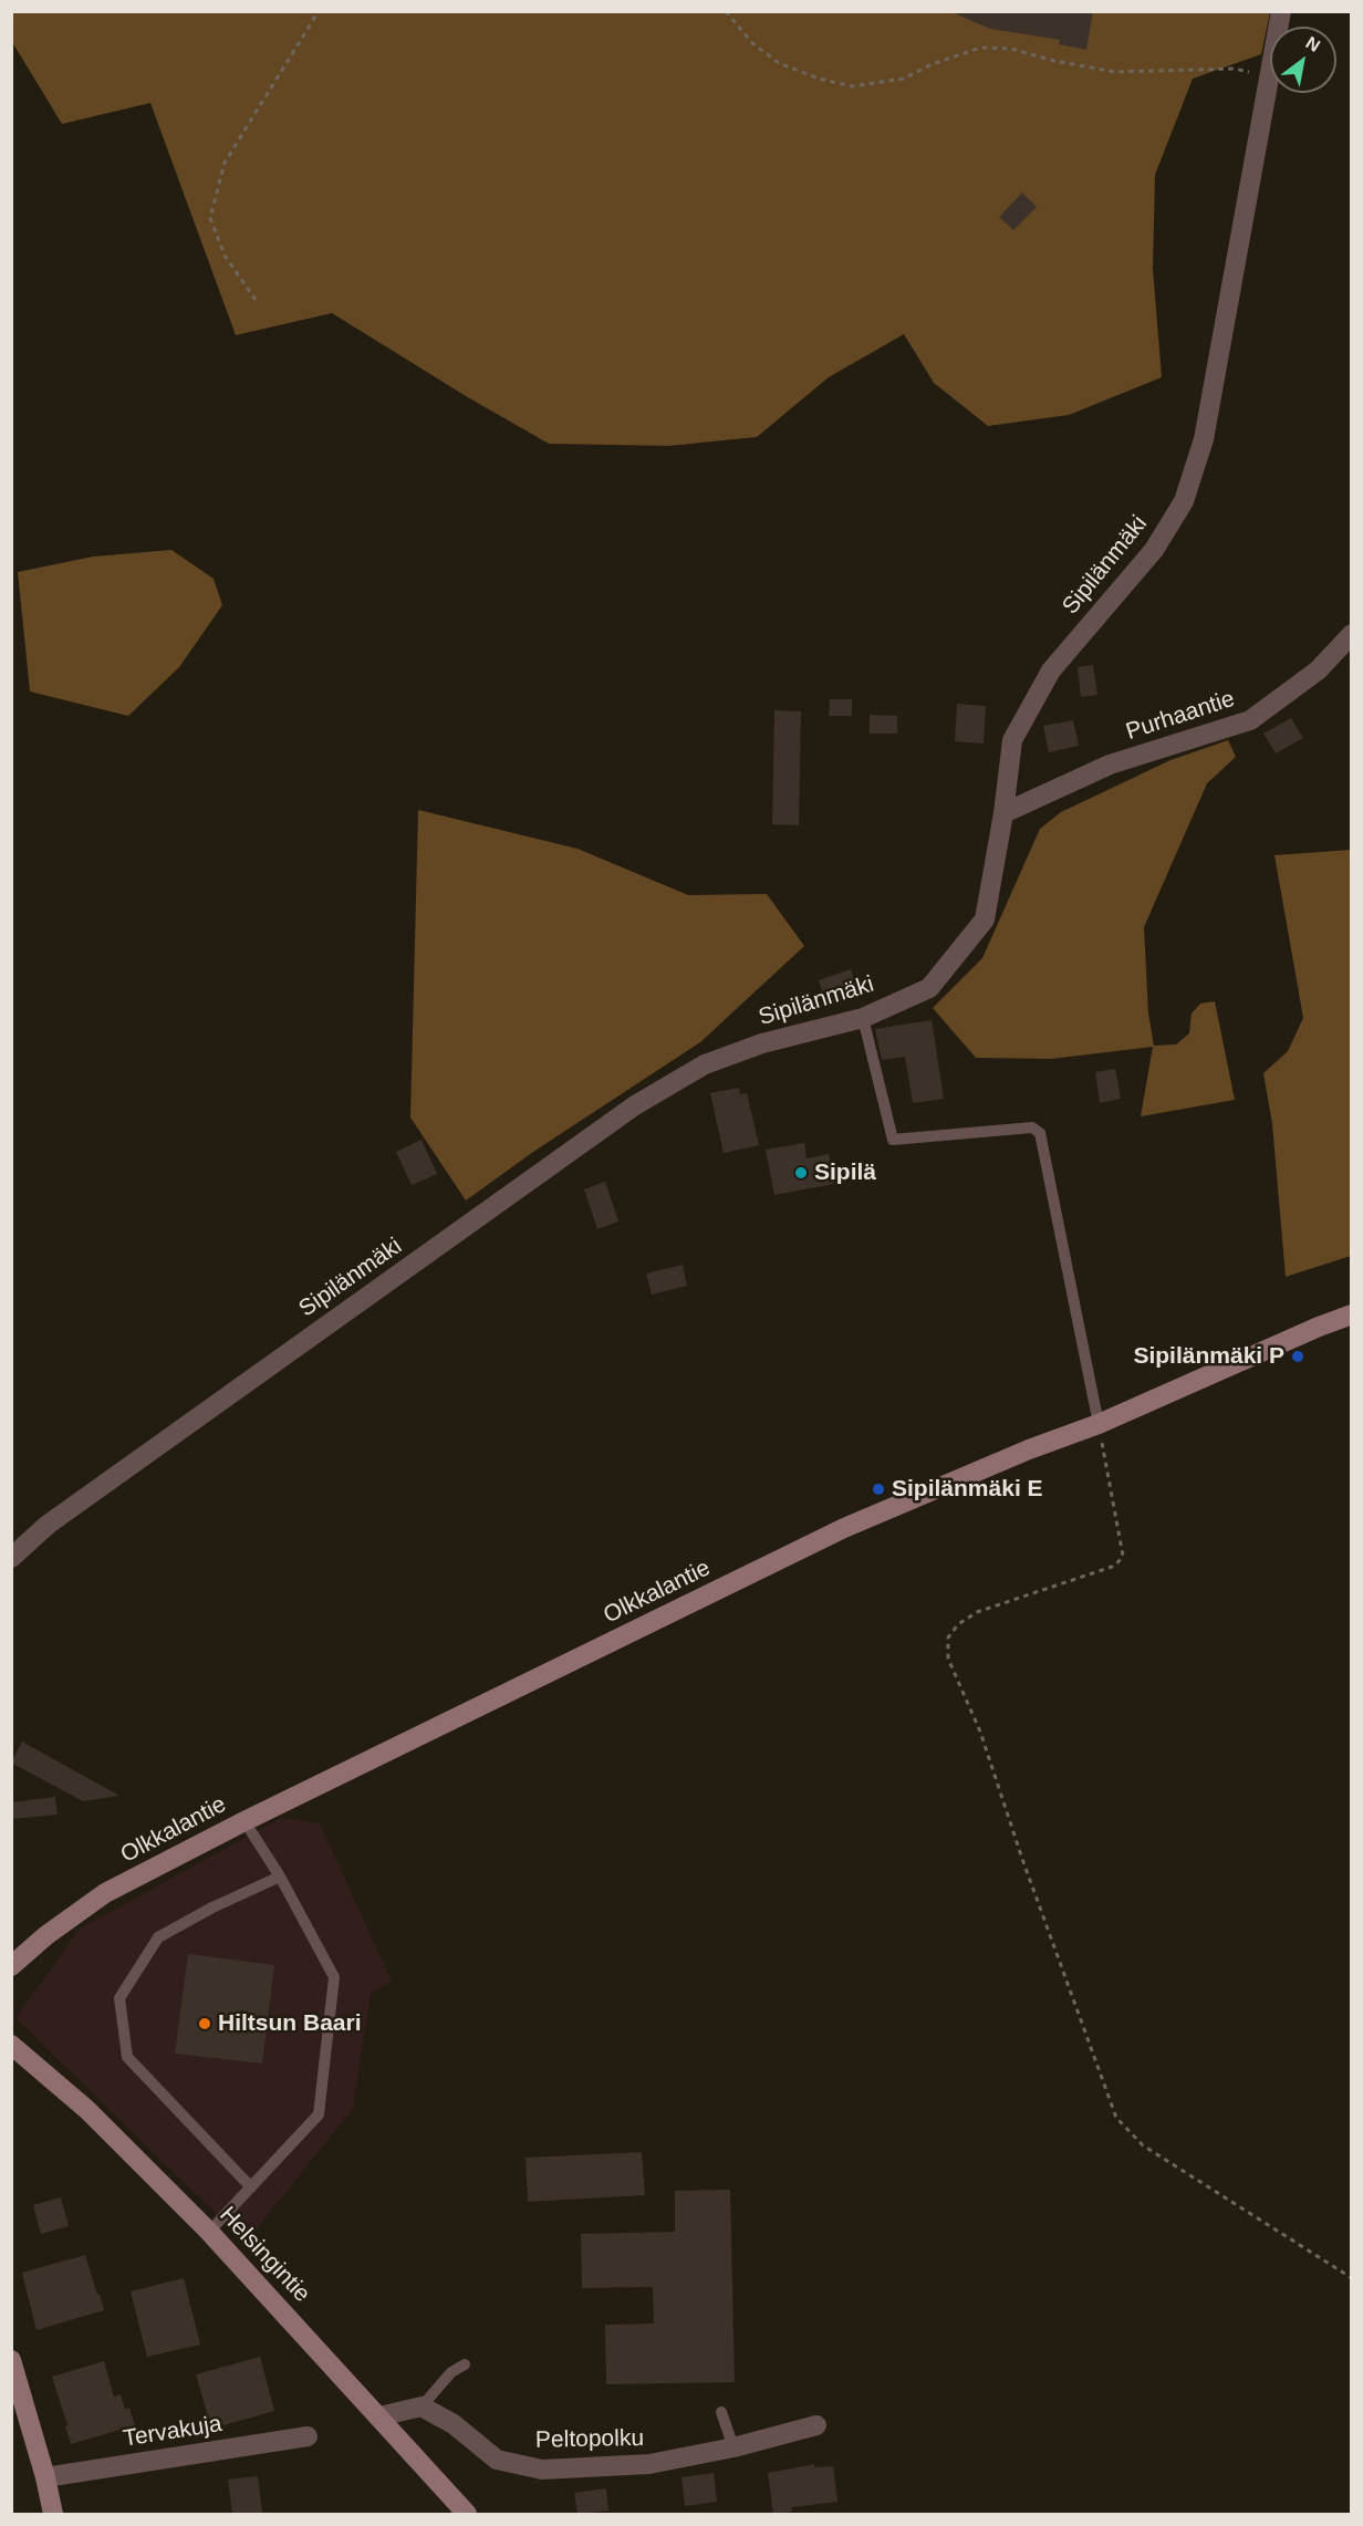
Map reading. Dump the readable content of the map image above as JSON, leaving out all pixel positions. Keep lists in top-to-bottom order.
{
  "streets": {
    "street": [
      "Sipilänmäki",
      "Purhaantie",
      "Olkkalantie",
      "Helsingintie",
      "Tervakuja",
      "Peltopolku"
    ]
  },
  "crossings": [
    ["Sipilänmäki", "Purhaantie"]
  ],
  "places": [
    "Sipilä",
    "Sipilänmäki P",
    "Sipilänmäki E",
    "Hiltsun Baari"
  ],
  "north": "top right"
}
